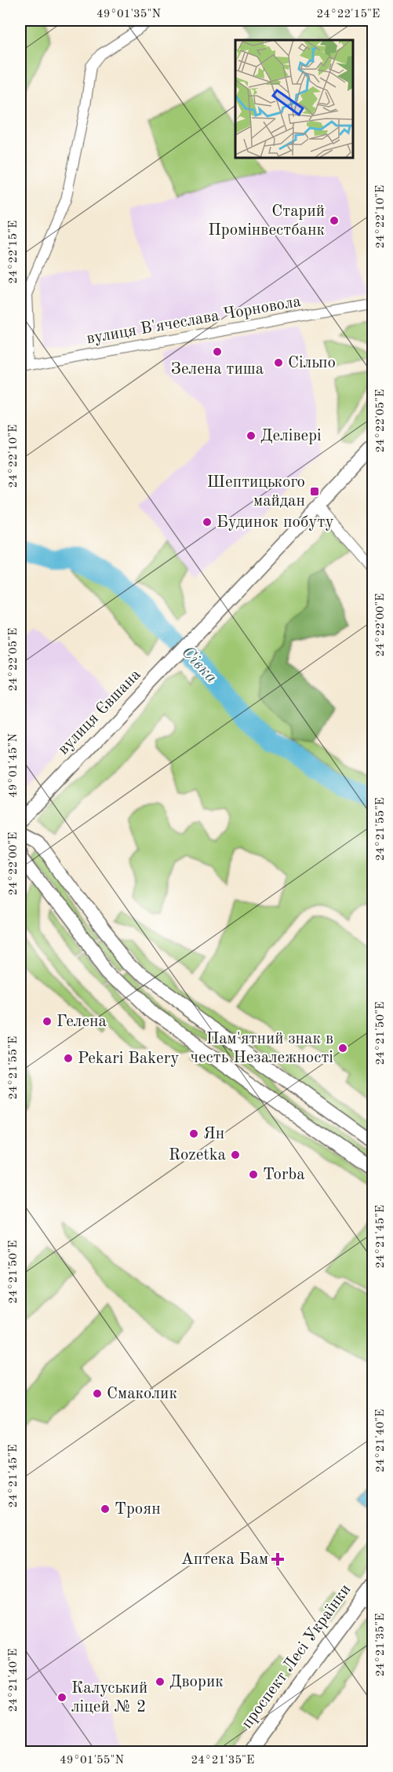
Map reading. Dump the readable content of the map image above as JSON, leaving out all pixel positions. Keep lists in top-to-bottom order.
{
  "streets": {
    "main road": ["вулиця Євшана", "проспект Лесі Українки"],
    "street": ["вулиця В'ячеслава Чорновола"]
  },
  "water": ["Сівка"],
  "places": {
    "other": [
      "Старий Промінвестбанк",
      "Зелена тиша",
      "Сільпо",
      "Делівері",
      "Будинок побуту",
      "Гелена",
      "Пам'ятний знак в честь Незалежності",
      "Pekari Bakery",
      "Ян",
      "Rozetka",
      "Torba",
      "Смаколик",
      "Троян",
      "Дворик",
      "Калуський ліцей № 2"
    ],
    "transit": ["Шептицького майдан"],
    "health": ["Аптека Бам"]
  },
  "coordinates": [
    "49°01'35\"N",
    "24°22'15\"E",
    "24°22'10\"E",
    "24°22'05\"E",
    "24°22'00\"E",
    "49°01'45\"N",
    "24°21'55\"E",
    "24°21'50\"E",
    "24°21'45\"E",
    "24°21'40\"E",
    "24°21'35\"E",
    "49°01'55\"N"
  ]
}
